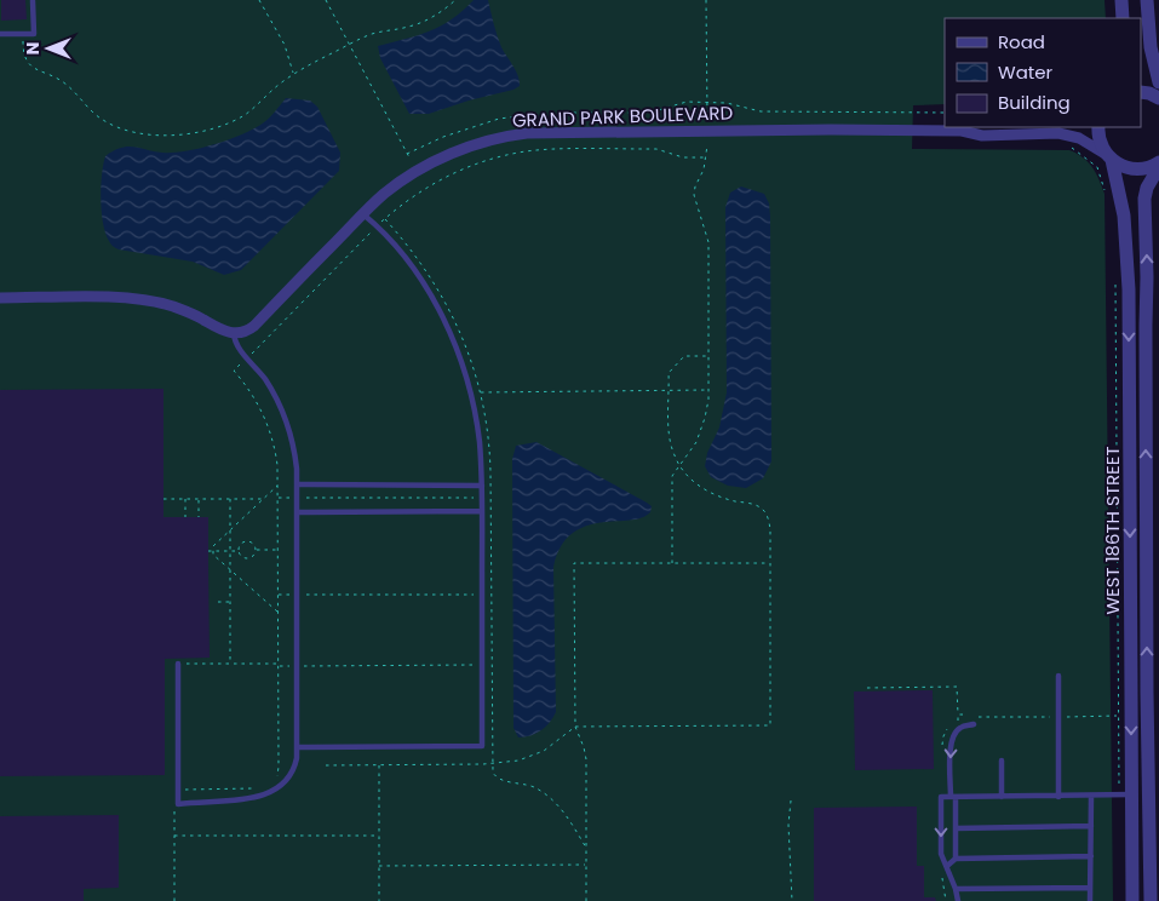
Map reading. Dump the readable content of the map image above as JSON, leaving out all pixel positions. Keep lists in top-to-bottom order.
{
  "streets": {
    "street": ["GRAND PARK BOULEVARD", "WEST 186TH STREET"]
  },
  "crossings": [
    ["GRAND PARK BOULEVARD", "WEST 186TH STREET"]
  ],
  "legend": ["Road", "Water", "Building"],
  "north": "left"
}
